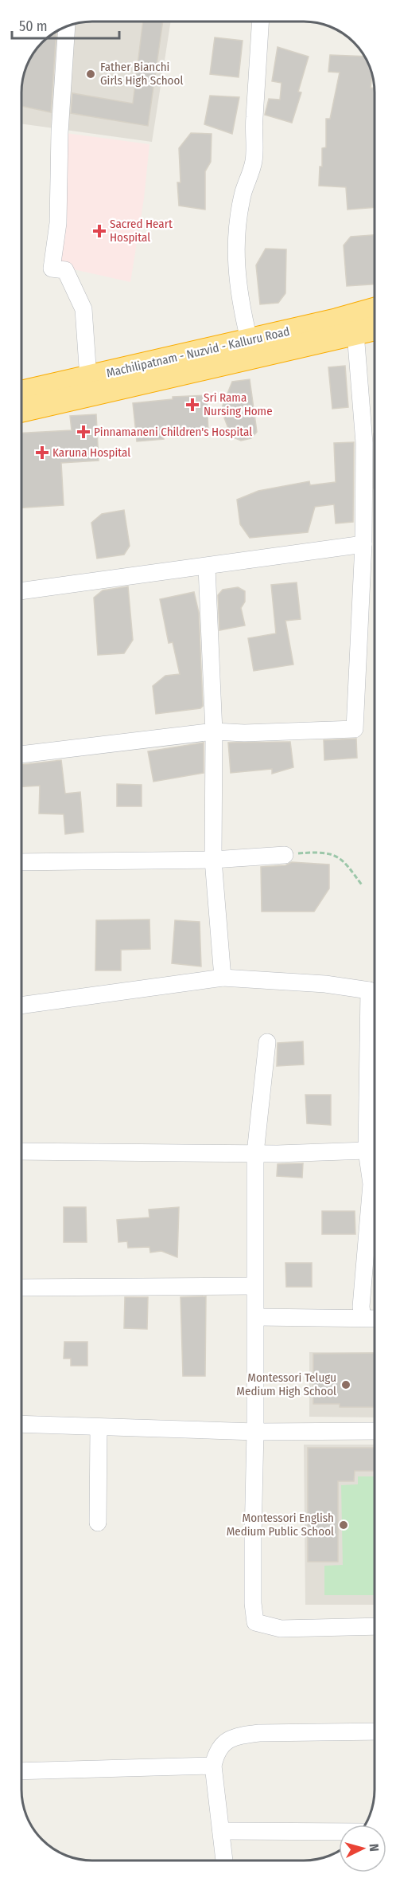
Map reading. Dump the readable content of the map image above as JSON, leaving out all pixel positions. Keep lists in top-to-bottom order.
{
  "streets": {
    "highway": ["Machilipatnam - Nuzvid - Kalluru Road"]
  },
  "places": {
    "other": ["Father Bianchi Girls High School", "Montessori Telugu Medium High School", "Montessori English Medium Public School"],
    "health": [
      "Sacred Heart Hospital",
      "Sri Rama Nursing Home",
      "Pinnamaneni Children's Hospital",
      "Karuna Hospital"
    ]
  },
  "scale_bar": "50 m",
  "north": "right"
}
